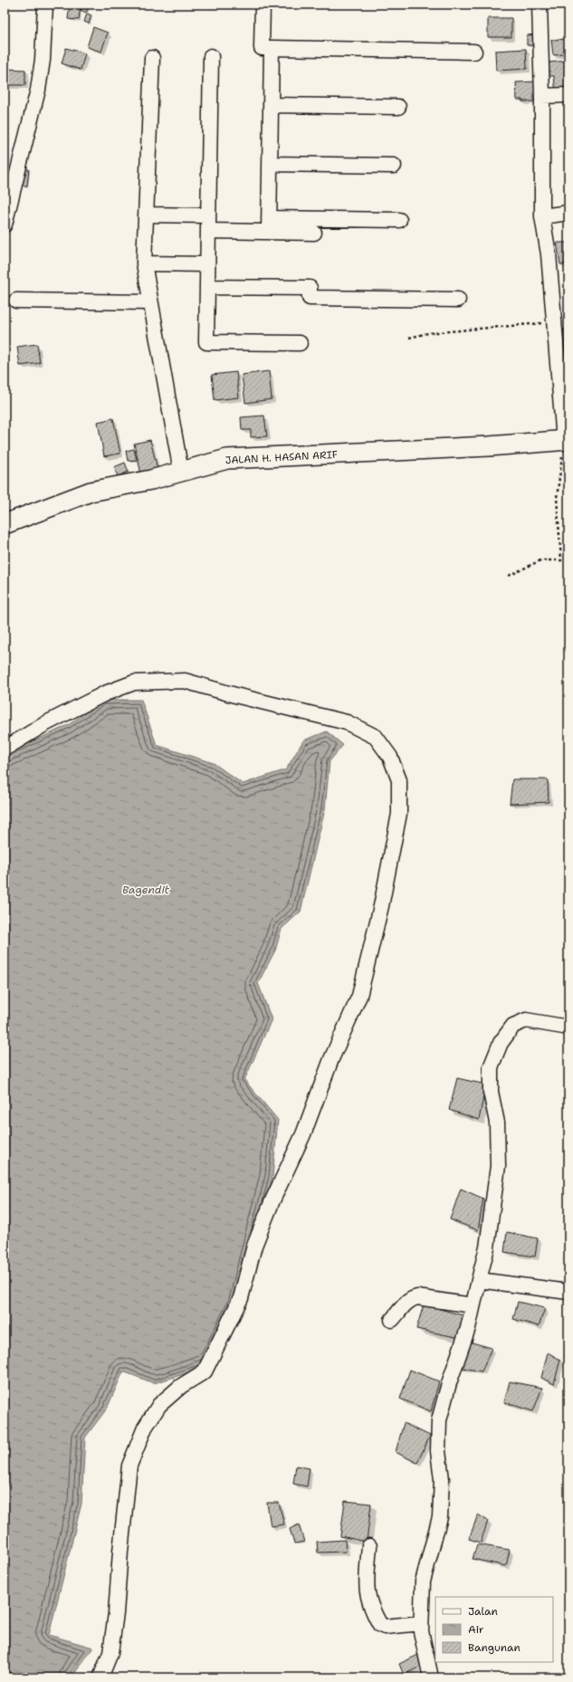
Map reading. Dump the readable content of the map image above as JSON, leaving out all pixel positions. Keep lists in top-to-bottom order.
{
  "streets": {
    "main road": ["JALAN H. HASAN ARIF"]
  },
  "water": ["Bagendit"],
  "legend": ["Jalan", "Air", "Bangunan"]
}
